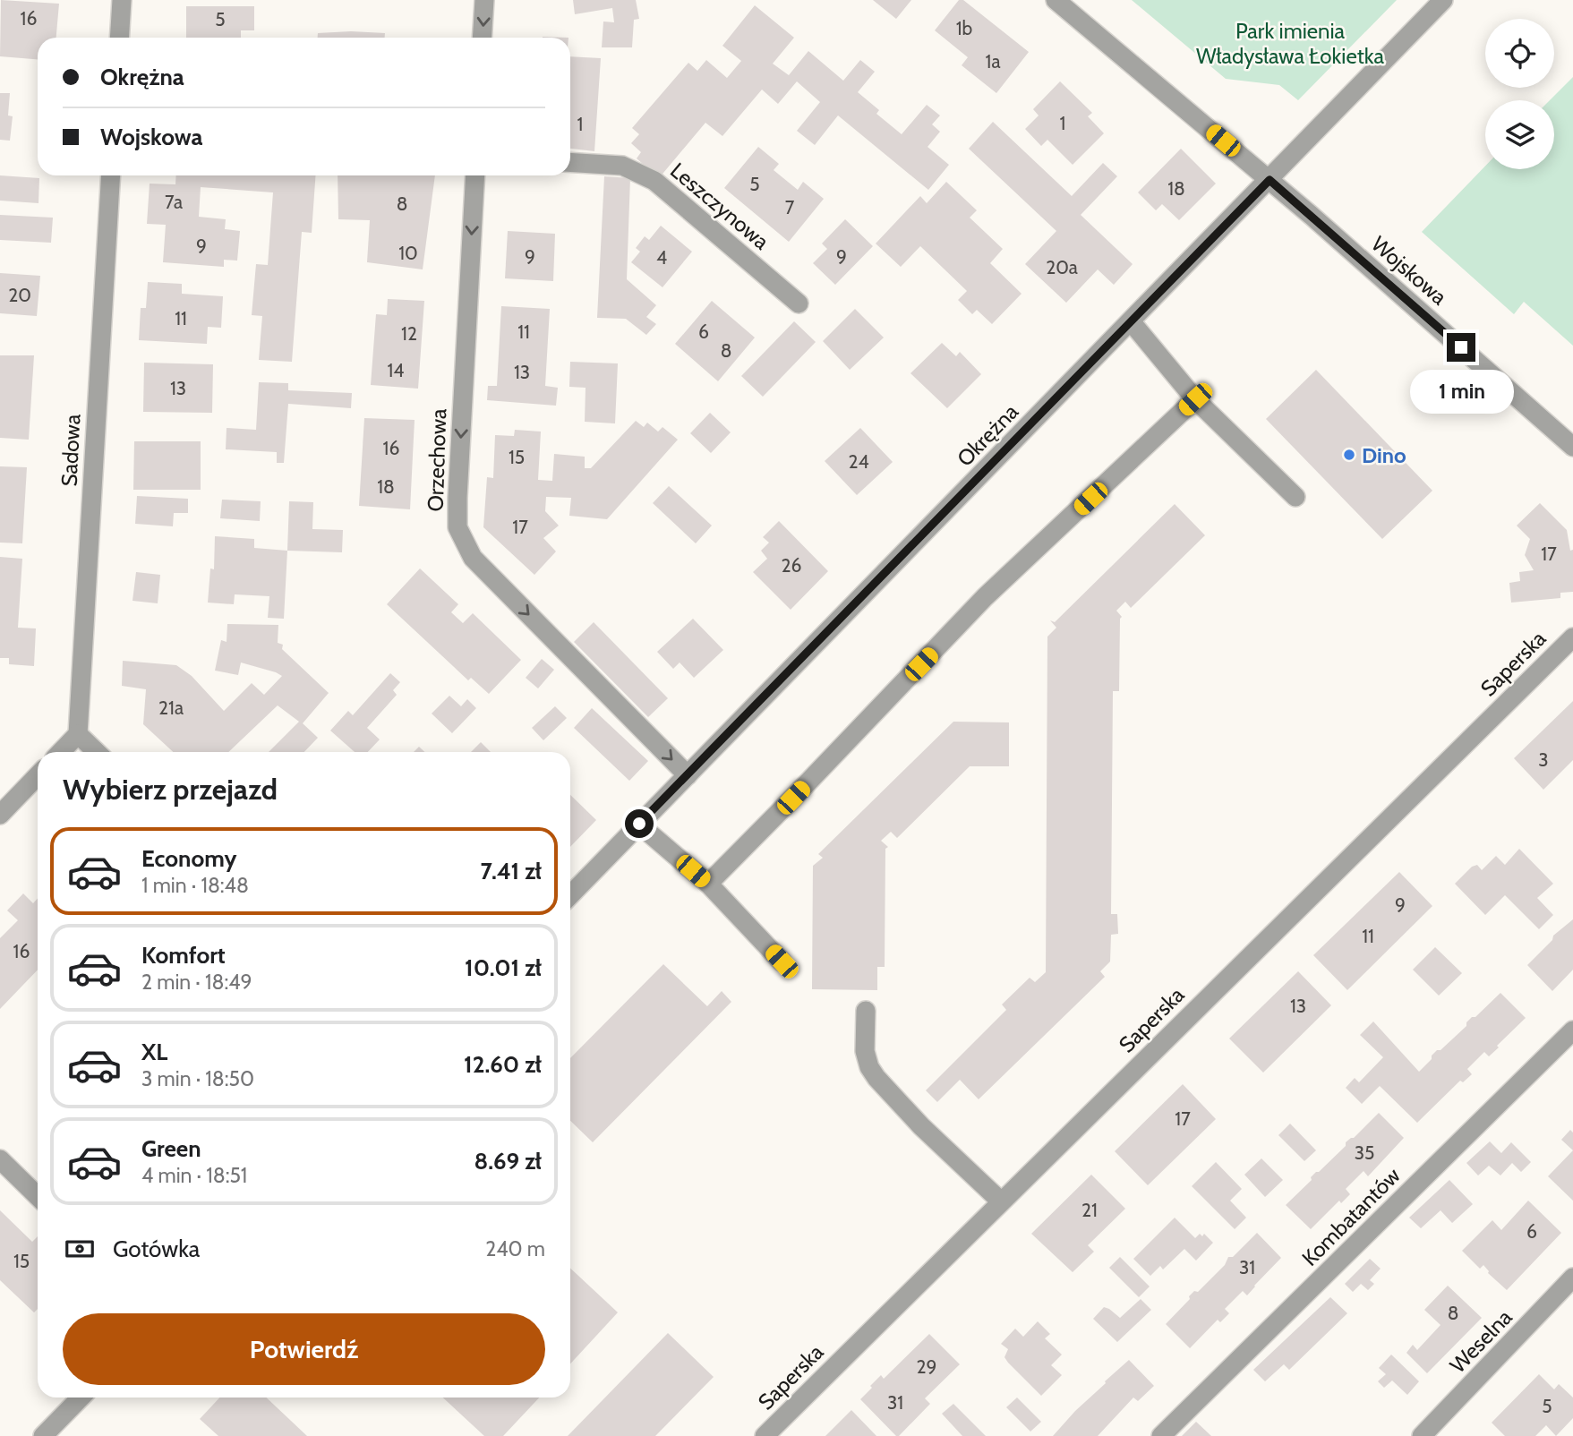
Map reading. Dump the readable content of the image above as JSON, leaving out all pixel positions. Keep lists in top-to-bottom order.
{
  "streets": {
    "street": [
      "Leszczynowa",
      "Wojskowa",
      "Okrężna",
      "Sadowa",
      "Orzechowa",
      "Saperska",
      "Kombatantów",
      "Weselna"
    ]
  },
  "crossings": [
    ["Wojskowa", "Okrężna"],
    ["Okrężna", "Orzechowa"]
  ],
  "one_way": ["Orzechowa"],
  "parks": ["Park imienia Władysława Łokietka"],
  "places": ["Dino"],
  "house_numbers": [
    "16",
    "5",
    "1b",
    "1a",
    "1",
    "1",
    "5",
    "18",
    "7a",
    "8",
    "7",
    "9",
    "10",
    "9",
    "9",
    "4",
    "20a",
    "20",
    "11",
    "11",
    "6",
    "12",
    "8",
    "14",
    "13",
    "13",
    "16",
    "15",
    "24",
    "18",
    "17",
    "17",
    "26",
    "21a",
    "3",
    "9",
    "11",
    "16",
    "13",
    "17",
    "35",
    "21",
    "6",
    "15",
    "31",
    "8",
    "29",
    "31",
    "5"
  ],
  "page": {
    "banner": ["Okrężna", "Wojskowa"],
    "bubble": "1 min",
    "heading": "Wybierz przejazd",
    "list": [
      {
        "name": "Economy",
        "note": "1 min · 18:48",
        "value": "7.41 zł"
      },
      {
        "name": "Komfort",
        "note": "2 min · 18:49",
        "value": "10.01 zł"
      },
      {
        "name": "XL",
        "note": "3 min · 18:50",
        "value": "12.60 zł"
      },
      {
        "name": "Green",
        "note": "4 min · 18:51",
        "value": "8.69 zł"
      }
    ],
    "pay": ["Gotówka", "240 m"],
    "buttons": "Potwierdź"
  }
}
